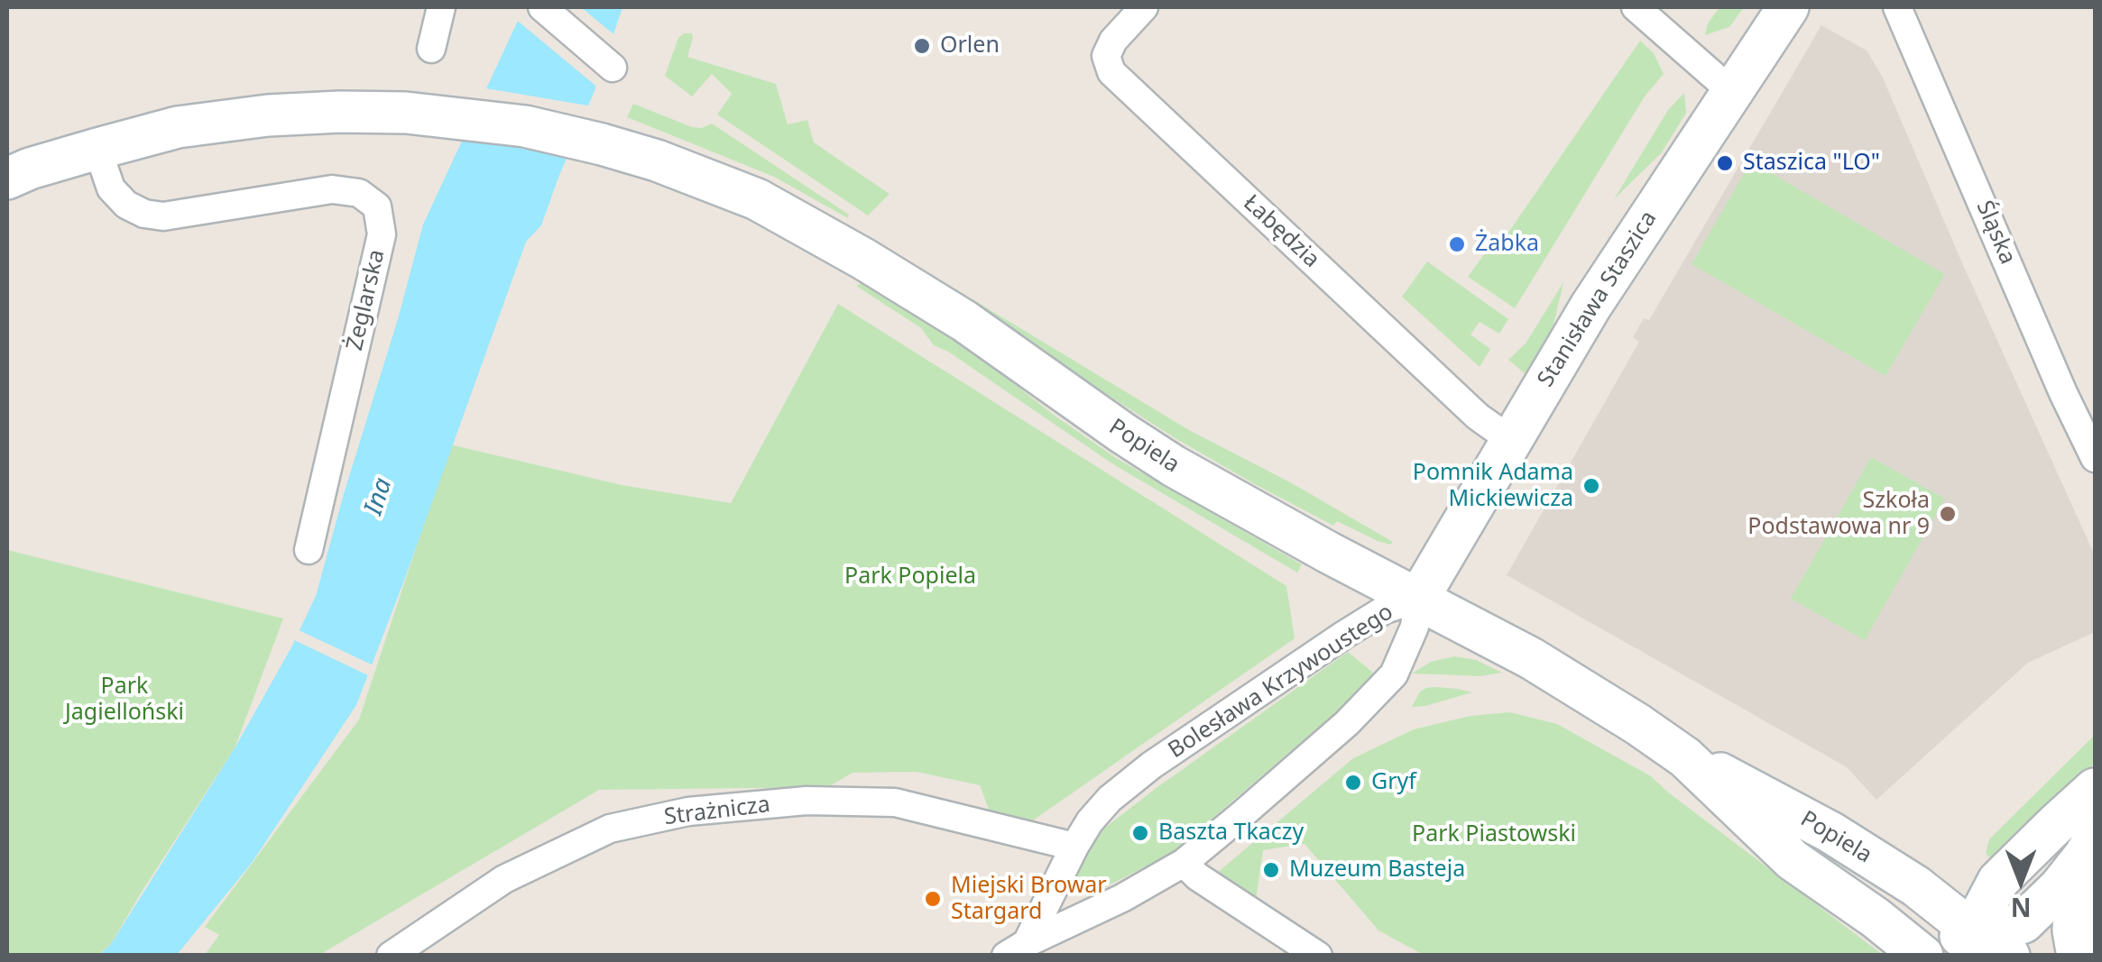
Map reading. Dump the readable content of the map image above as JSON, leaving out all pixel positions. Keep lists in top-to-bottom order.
{
  "streets": {
    "main road": ["Stanisława Staszica", "Popiela"],
    "street": [
      "Łabędzia",
      "Śląska",
      "Żeglarska",
      "Bolesława Krzywoustego",
      "Strażnicza"
    ]
  },
  "crossings": [
    ["Łabędzia", "Stanisława Staszica"],
    ["Stanisława Staszica", "Popiela"],
    ["Stanisława Staszica", "Bolesława Krzywoustego"],
    ["Żeglarska", "Popiela"],
    ["Popiela", "Bolesława Krzywoustego"],
    ["Bolesława Krzywoustego", "Strażnicza"]
  ],
  "water": ["Ina"],
  "parks": ["Park Popiela", "Park Jagielloński", "Park Piastowski"],
  "places": [
    "Orlen",
    "Staszica \"LO\"",
    "Żabka",
    "Pomnik Adama Mickiewicza",
    "Szkoła Podstawowa nr 9",
    "Gryf",
    "Baszta Tkaczy",
    "Muzeum Basteja",
    "Miejski Browar Stargard"
  ],
  "north": "bottom"
}
